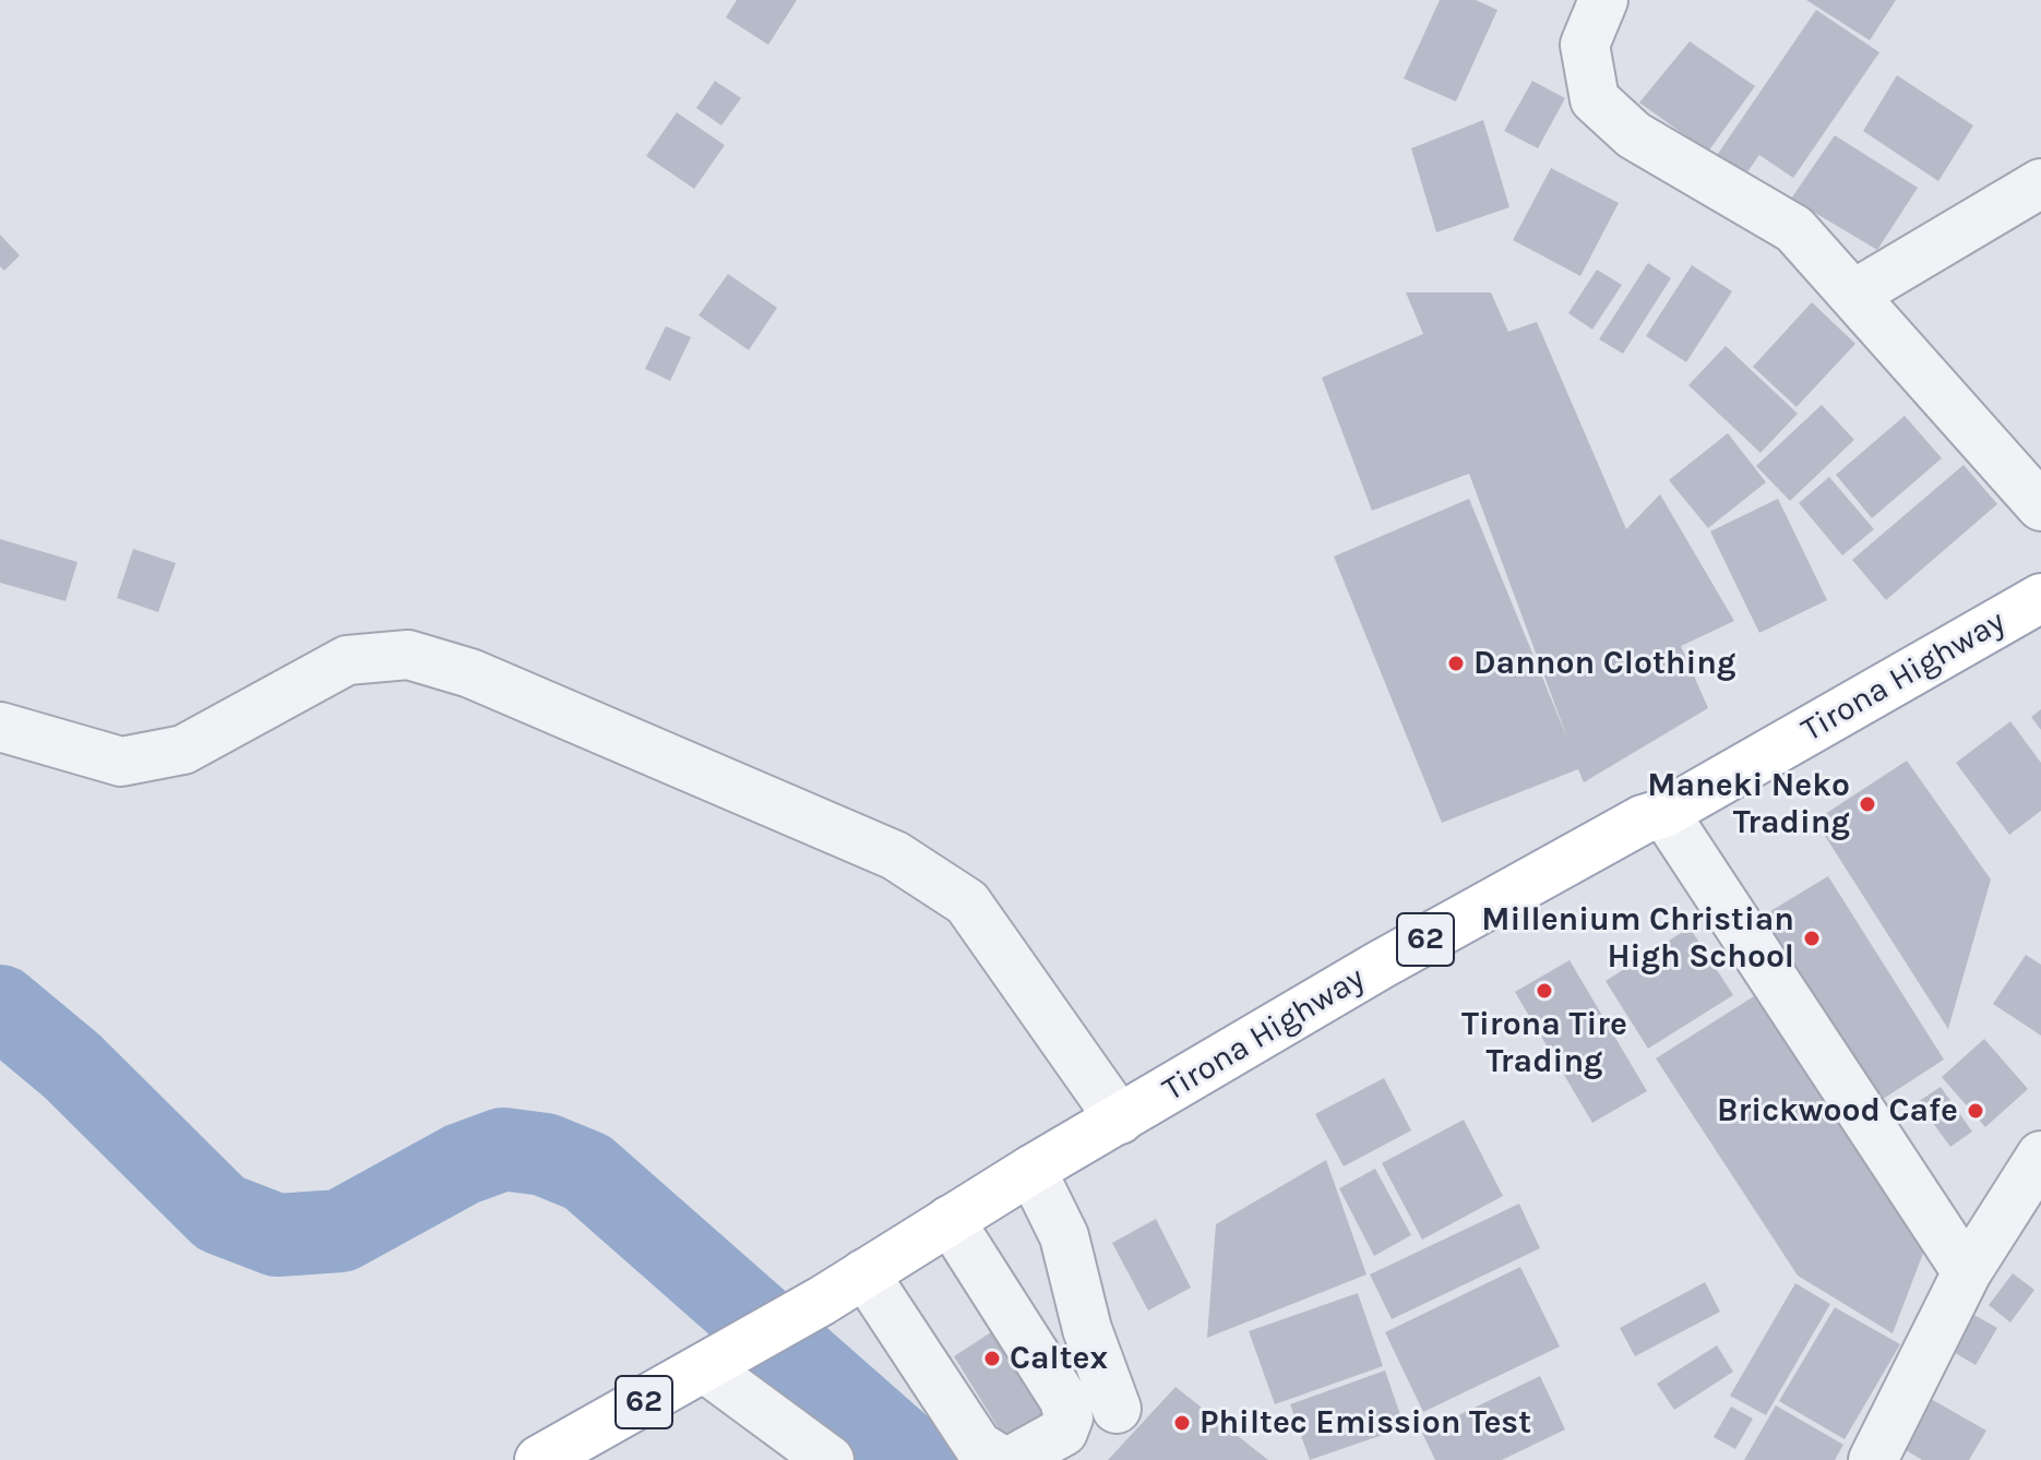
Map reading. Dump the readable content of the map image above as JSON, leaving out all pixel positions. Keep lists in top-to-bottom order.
{
  "streets": {
    "main road": ["Tirona Highway", "62"]
  },
  "places": [
    "Dannon Clothing",
    "Maneki Neko Trading",
    "Millenium Christian High School",
    "Tirona Tire Trading",
    "Brickwood Cafe",
    "Caltex",
    "Philtec Emission Test"
  ]
}
